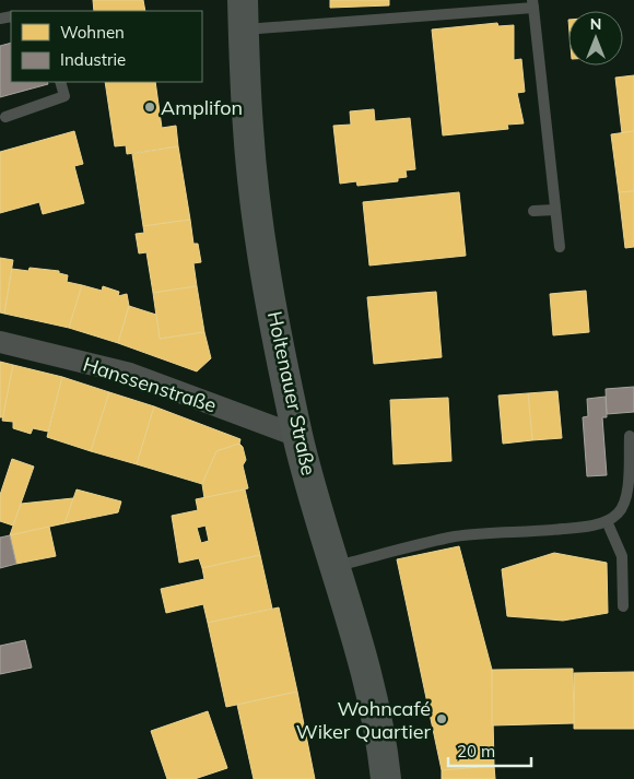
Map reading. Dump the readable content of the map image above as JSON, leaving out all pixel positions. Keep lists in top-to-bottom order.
{
  "streets": {
    "street": ["Hanssenstraße", "Holtenauer Straße"]
  },
  "crossings": [
    ["Hanssenstraße", "Holtenauer Straße"]
  ],
  "places": ["Amplifon", "Wohncafé Wiker Quartier"],
  "legend": ["Wohnen", "Industrie"],
  "scale_bar": "20 m",
  "north": "top"
}
